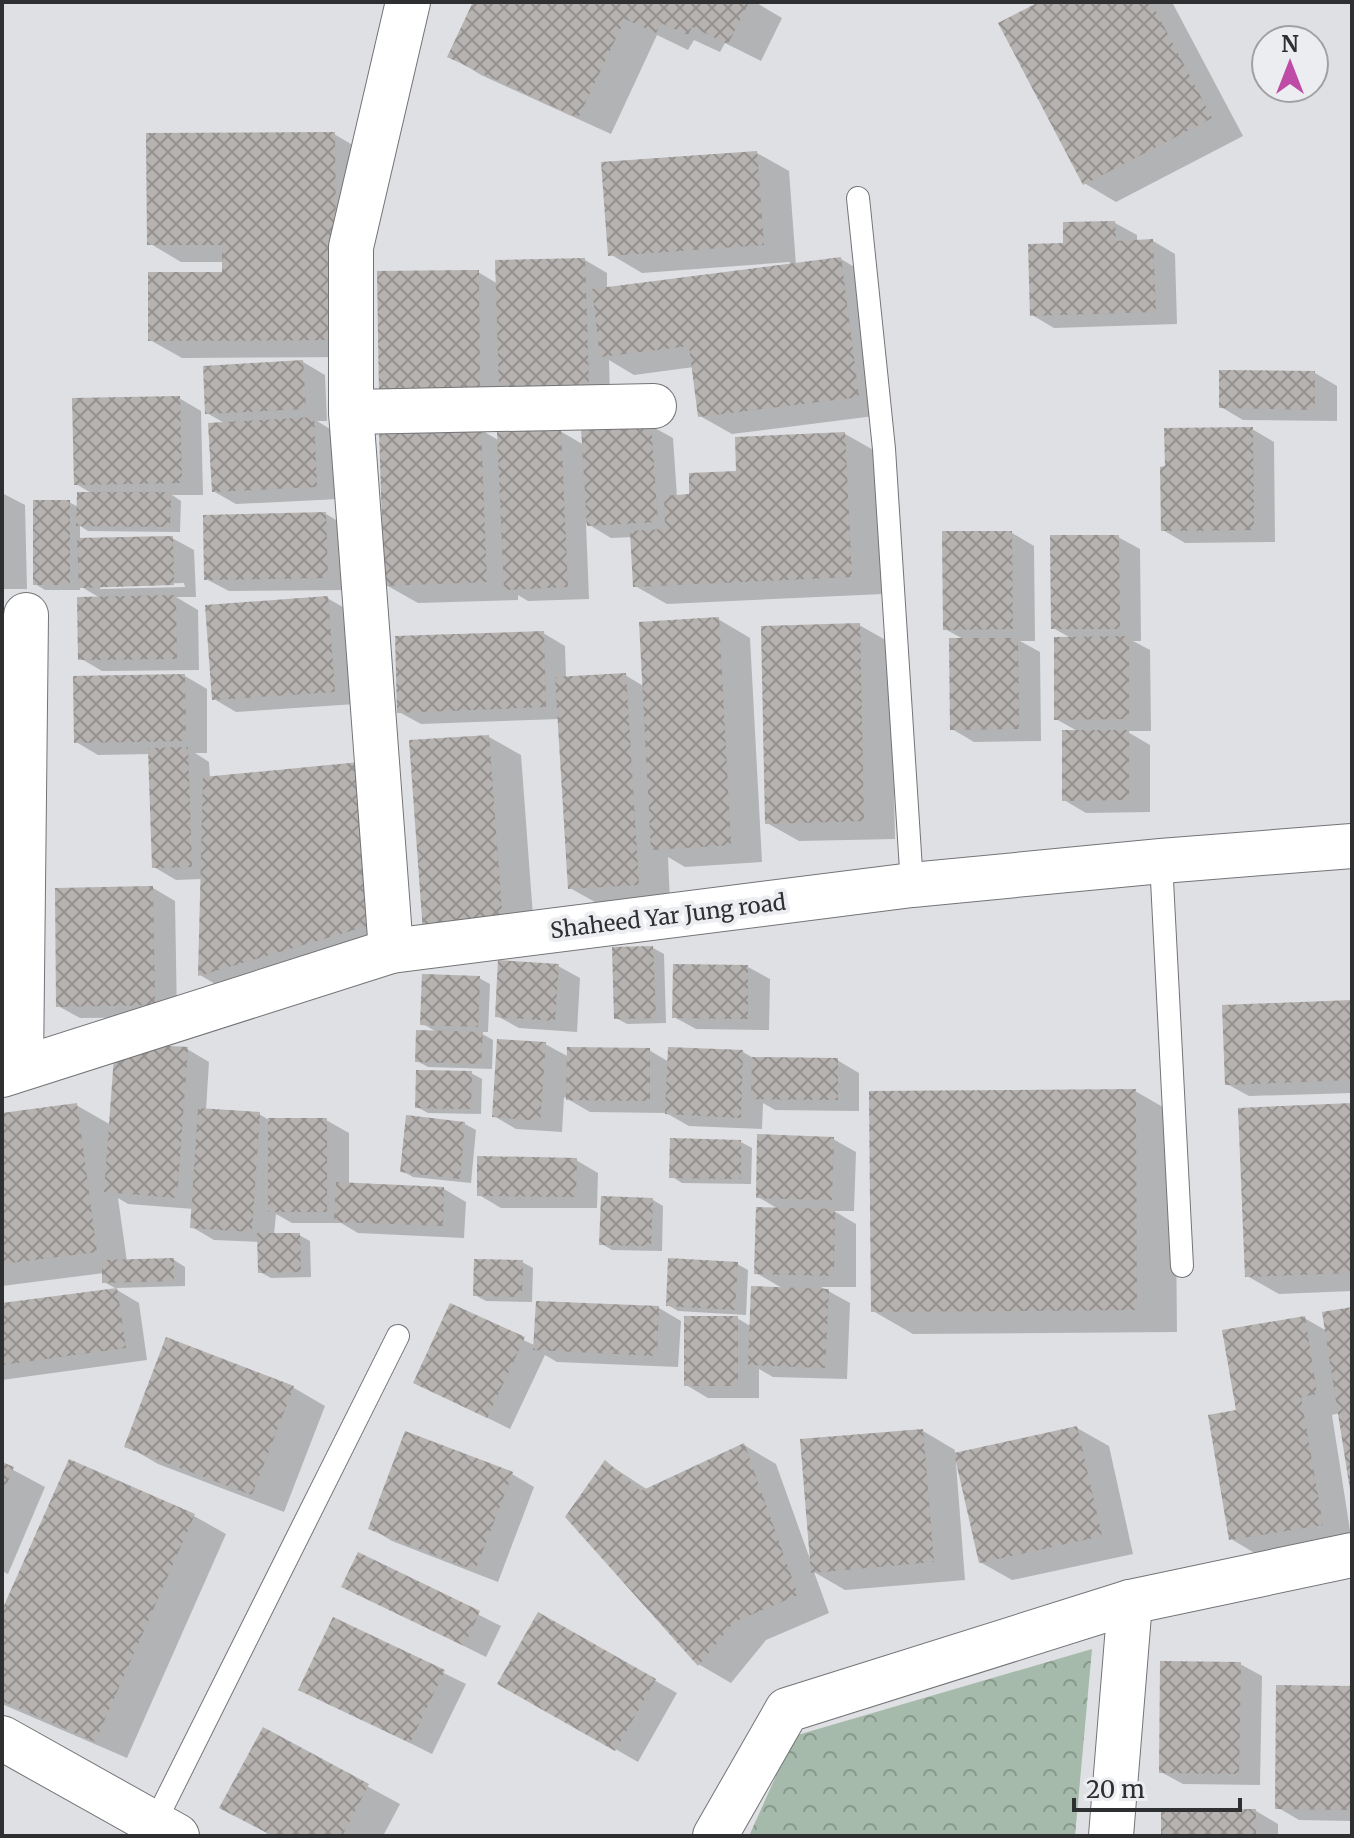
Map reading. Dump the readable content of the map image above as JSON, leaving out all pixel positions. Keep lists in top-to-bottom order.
{
  "streets": {
    "street": ["Shaheed Yar Jung road"]
  },
  "scale_bar": "20 m",
  "north": "top"
}
